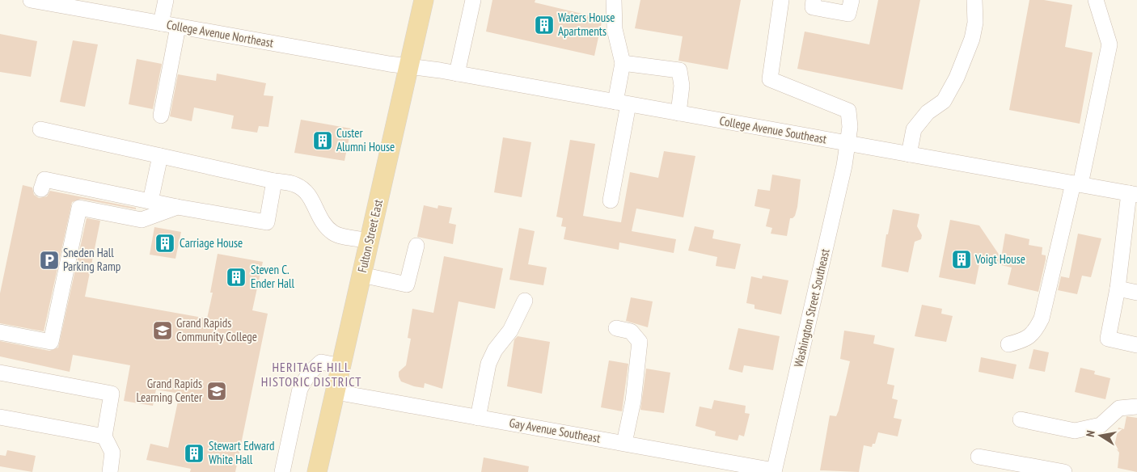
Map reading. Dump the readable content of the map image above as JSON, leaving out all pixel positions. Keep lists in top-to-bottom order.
{
  "streets": {
    "main road": ["Fulton Street East"],
    "street": [
      "College Avenue Northeast",
      "College Avenue Southeast",
      "Washington Street Southeast",
      "Gay Avenue Southeast"
    ]
  },
  "crossings": [
    ["College Avenue Northeast", "College Avenue Southeast"],
    ["College Avenue Northeast", "Fulton Street East"],
    ["College Avenue Southeast", "Fulton Street East"],
    ["College Avenue Southeast", "Washington Street Southeast"],
    ["Fulton Street East", "Gay Avenue Southeast"],
    ["Washington Street Southeast", "Gay Avenue Southeast"]
  ],
  "districts": ["HERITAGE HILL HISTORIC DISTRICT"],
  "places": {
    "building": [
      "Waters House Apartments",
      "Custer Alumni House",
      "Carriage House",
      "Voigt House",
      "Steven C. Ender Hall",
      "Stewart Edward White Hall"
    ],
    "parking": ["Sneden Hall Parking Ramp"],
    "school or university": ["Grand Rapids Community College", "Grand Rapids Learning Center"]
  },
  "north": "left"
}
